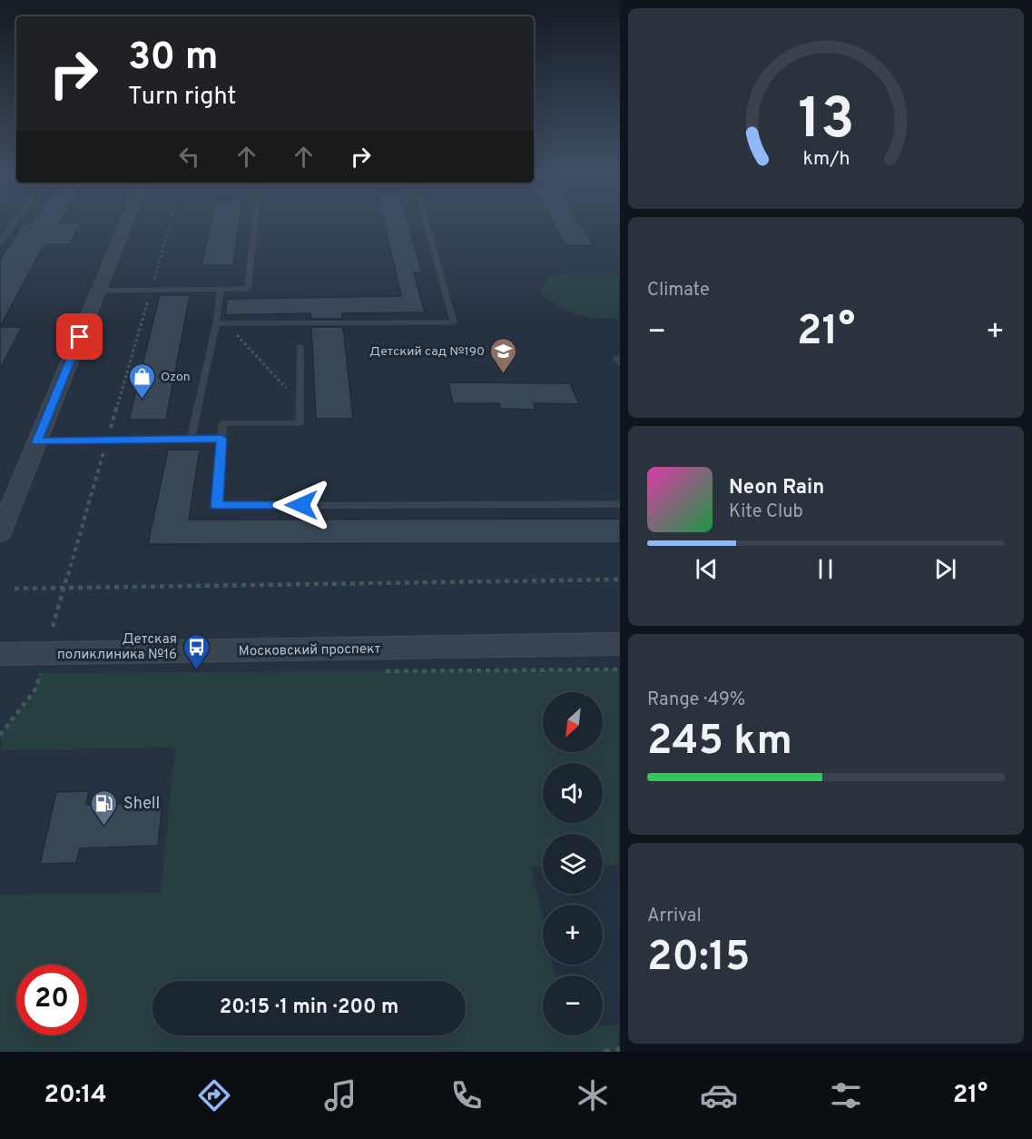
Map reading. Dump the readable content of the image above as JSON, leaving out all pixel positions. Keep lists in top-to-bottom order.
{
  "streets": {
    "street": ["Московский проспект"]
  },
  "places": {
    "school or university": ["Детский сад №190"],
    "shop": ["Ozon"],
    "bus stop": ["Детская поликлиника №16"],
    "fuel station": ["Shell"]
  },
  "north": "bottom left",
  "page": {
    "turn": ["30 m", "Turn right"],
    "tile": [
      "Climate",
      ["Range · 49%", "245 km"],
      ["Arrival", "20:15"]
    ],
    "heat": ["−", "21°", "+"],
    "song": ["Neon Rain", "Kite Club"],
    "map_buttons": ["+", "−"],
    "limit": "20",
    "trip": "20:15 · 1 min · 200 m",
    "tabs": ["20:14", "21°"],
    "gauge": ["13", "km/h"]
  }
}
